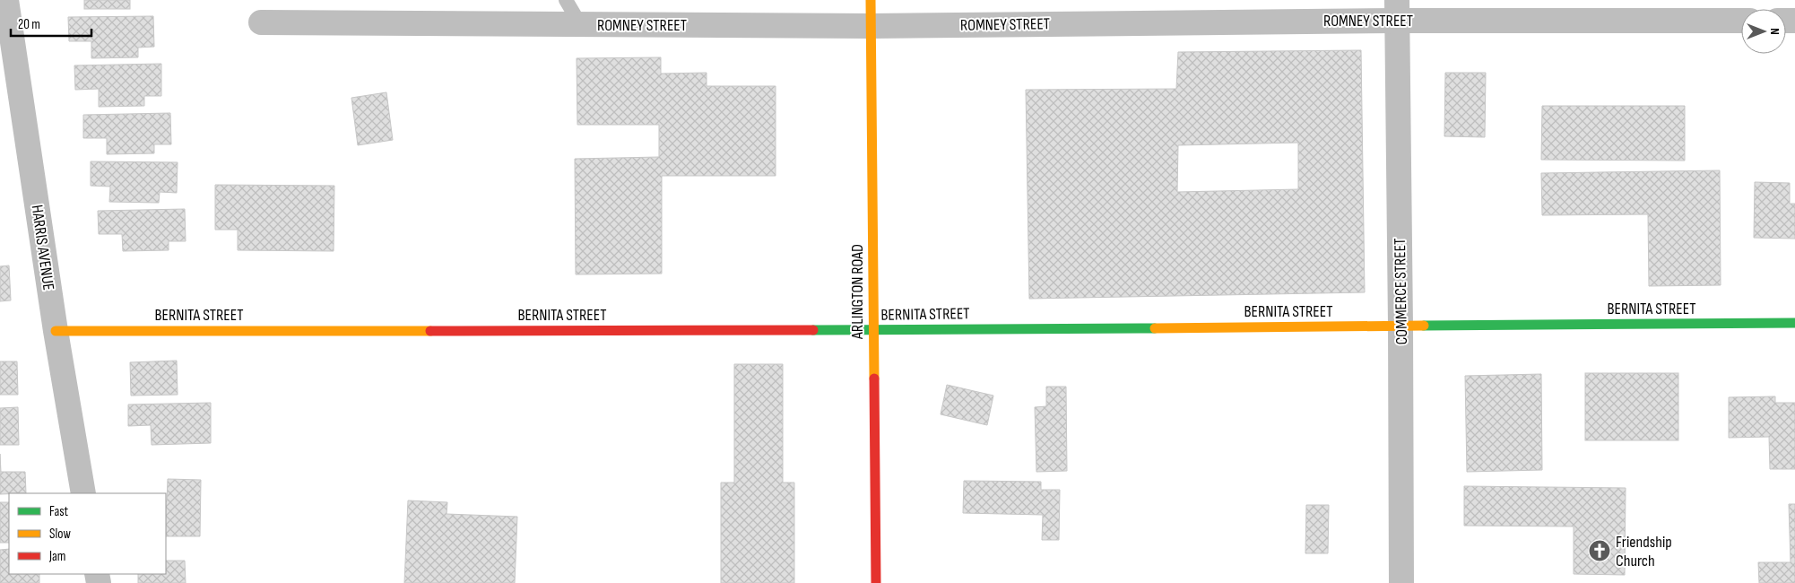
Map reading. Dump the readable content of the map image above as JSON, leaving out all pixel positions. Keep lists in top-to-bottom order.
{
  "streets": {
    "street": [
      "ROMNEY STREET",
      "HARRIS AVENUE",
      "ARLINGTON ROAD",
      "COMMERCE STREET",
      "BERNITA STREET"
    ]
  },
  "crossings": [
    ["ROMNEY STREET", "ARLINGTON ROAD"],
    ["ROMNEY STREET", "COMMERCE STREET"],
    ["HARRIS AVENUE", "BERNITA STREET"],
    ["ARLINGTON ROAD", "BERNITA STREET"],
    ["COMMERCE STREET", "BERNITA STREET"]
  ],
  "places": {
    "church": ["Friendship Church"]
  },
  "legend": ["Fast", "Slow", "Jam"],
  "scale_bar": "20 m",
  "north": "right"
}
